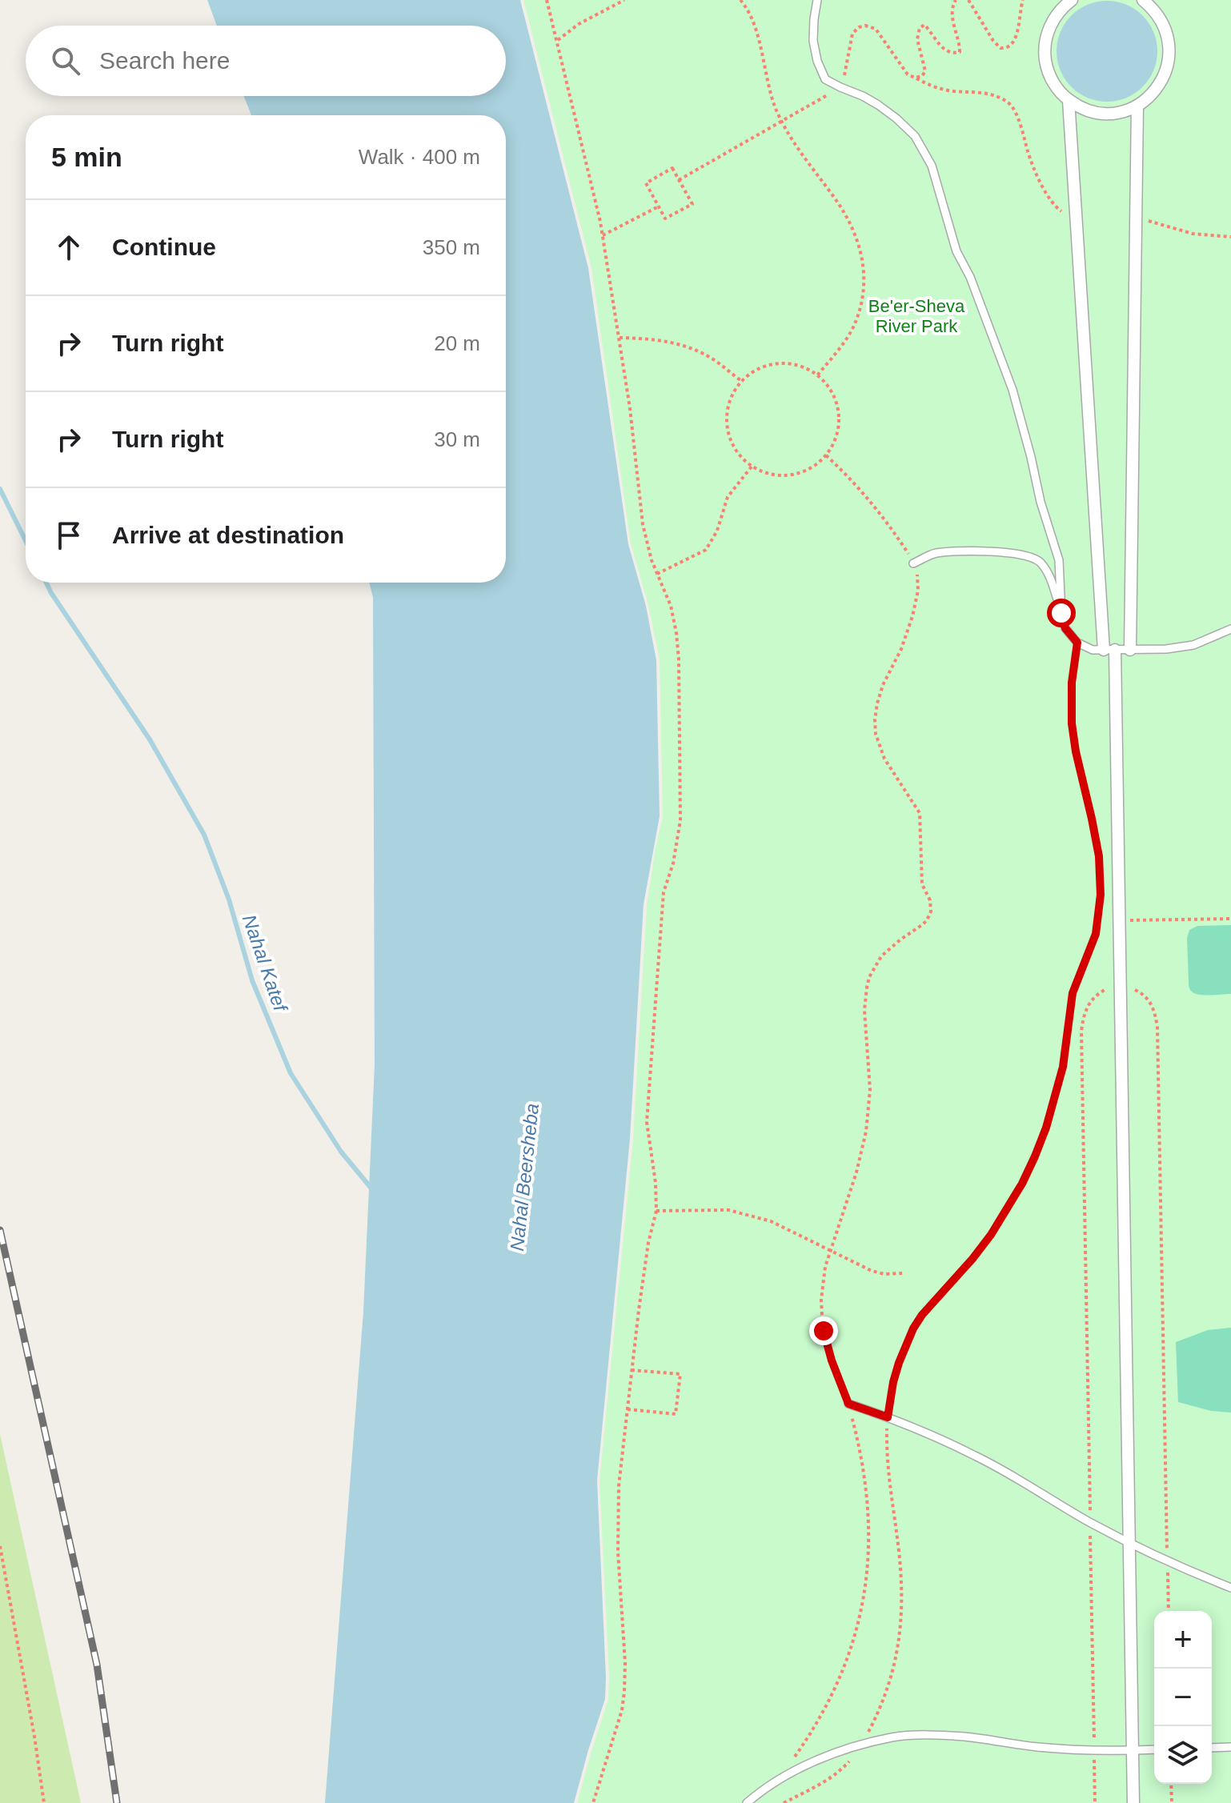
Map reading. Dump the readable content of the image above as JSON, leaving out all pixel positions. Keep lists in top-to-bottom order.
{
  "water": ["Nahal Katef", "Nahal Beersheba"],
  "parks": ["Be'er-Sheva River Park"],
  "page": {
    "search": "Search here",
    "heading": ["5 min", "Walk · 400 m"],
    "list": [
      ["Continue", "350 m"],
      ["Turn right", "20 m"],
      ["Turn right", "30 m"],
      "Arrive at destination"
    ],
    "map_buttons": ["+", "−"]
  }
}
